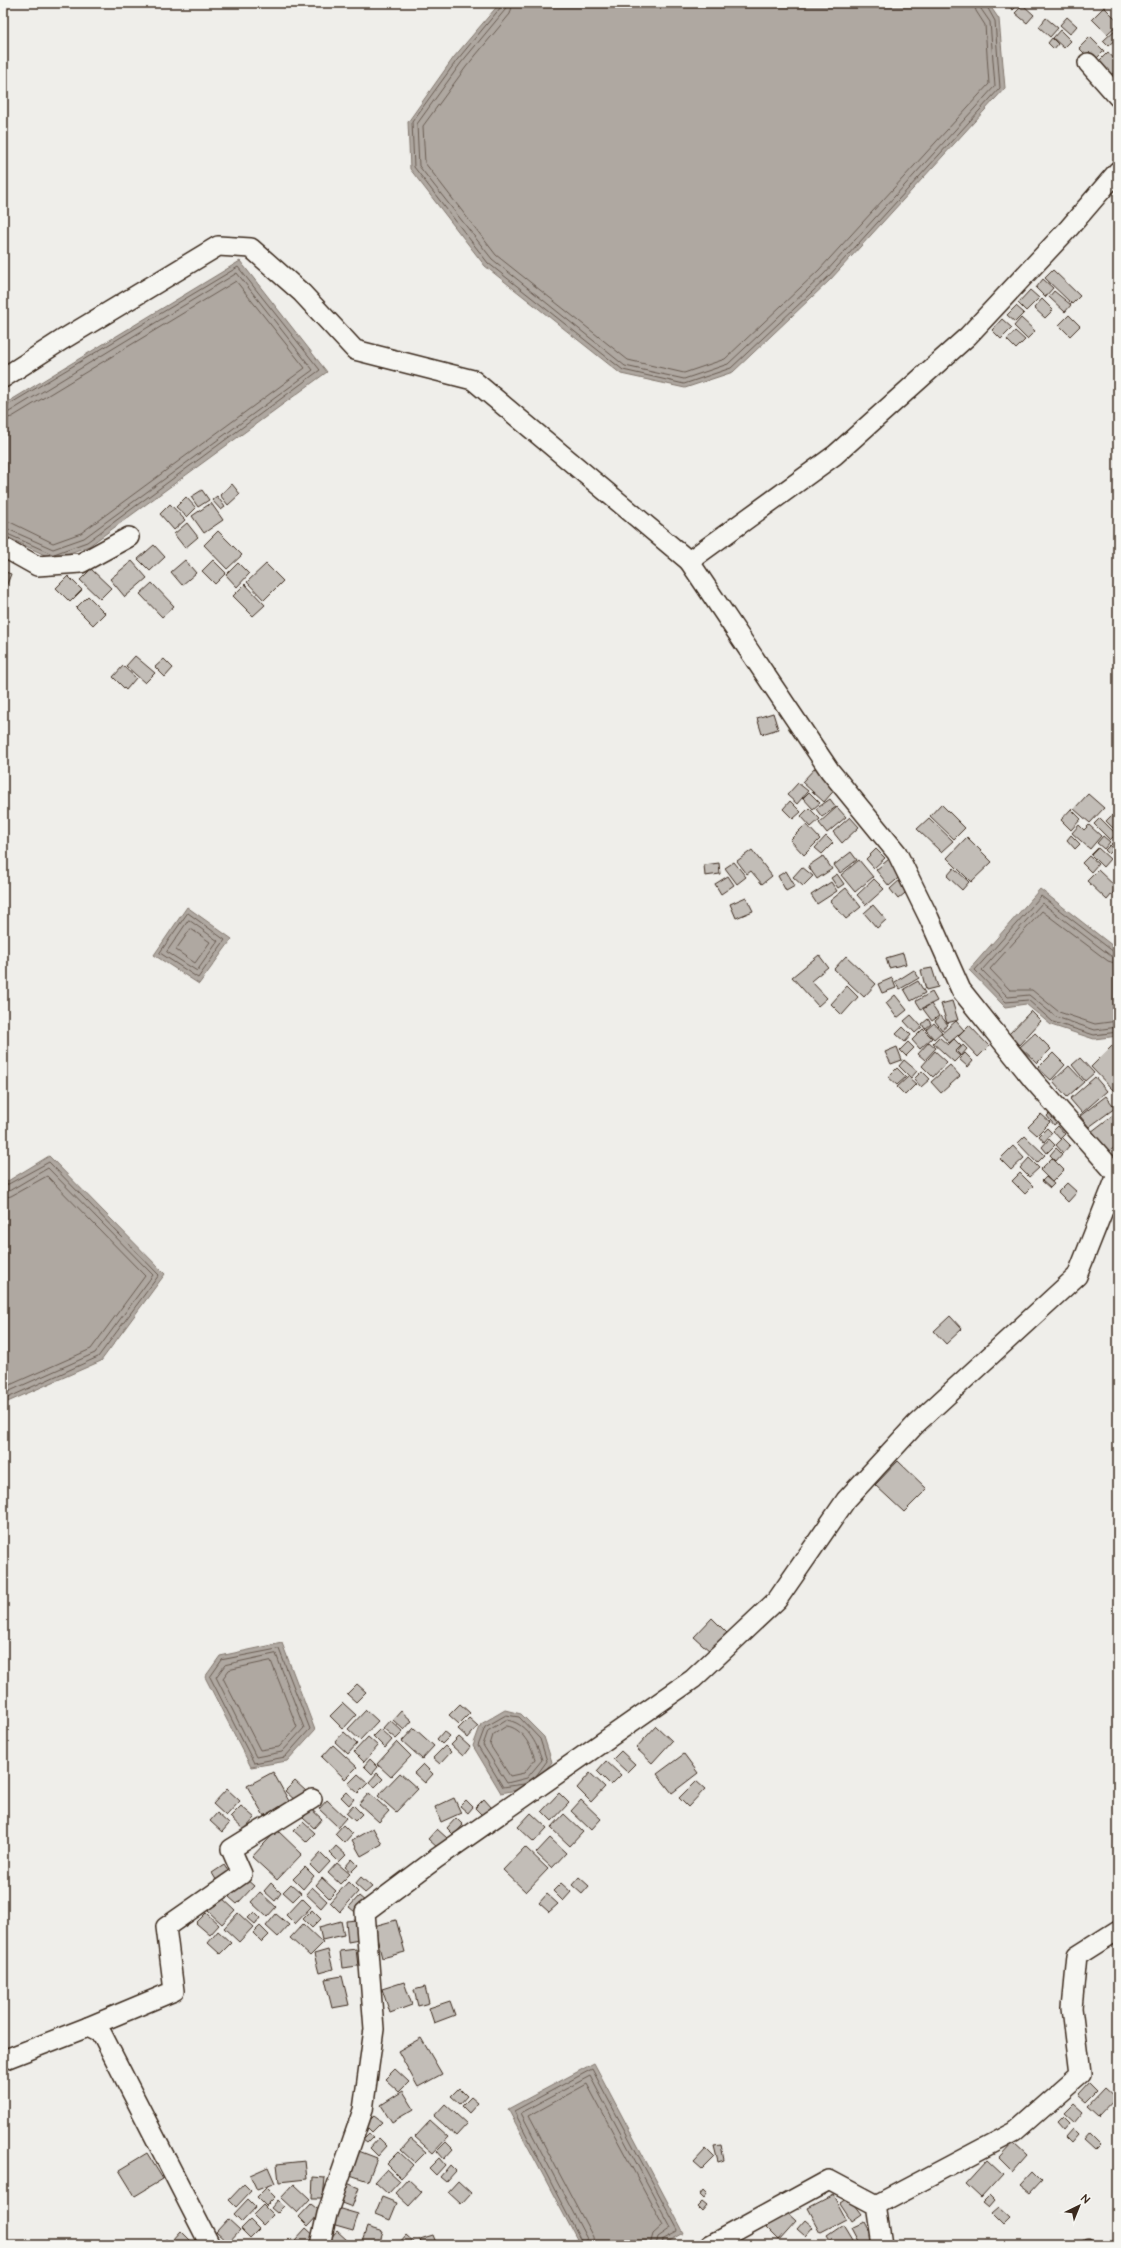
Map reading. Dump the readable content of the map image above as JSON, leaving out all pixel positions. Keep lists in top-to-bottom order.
{
  "north": "top right"
}
